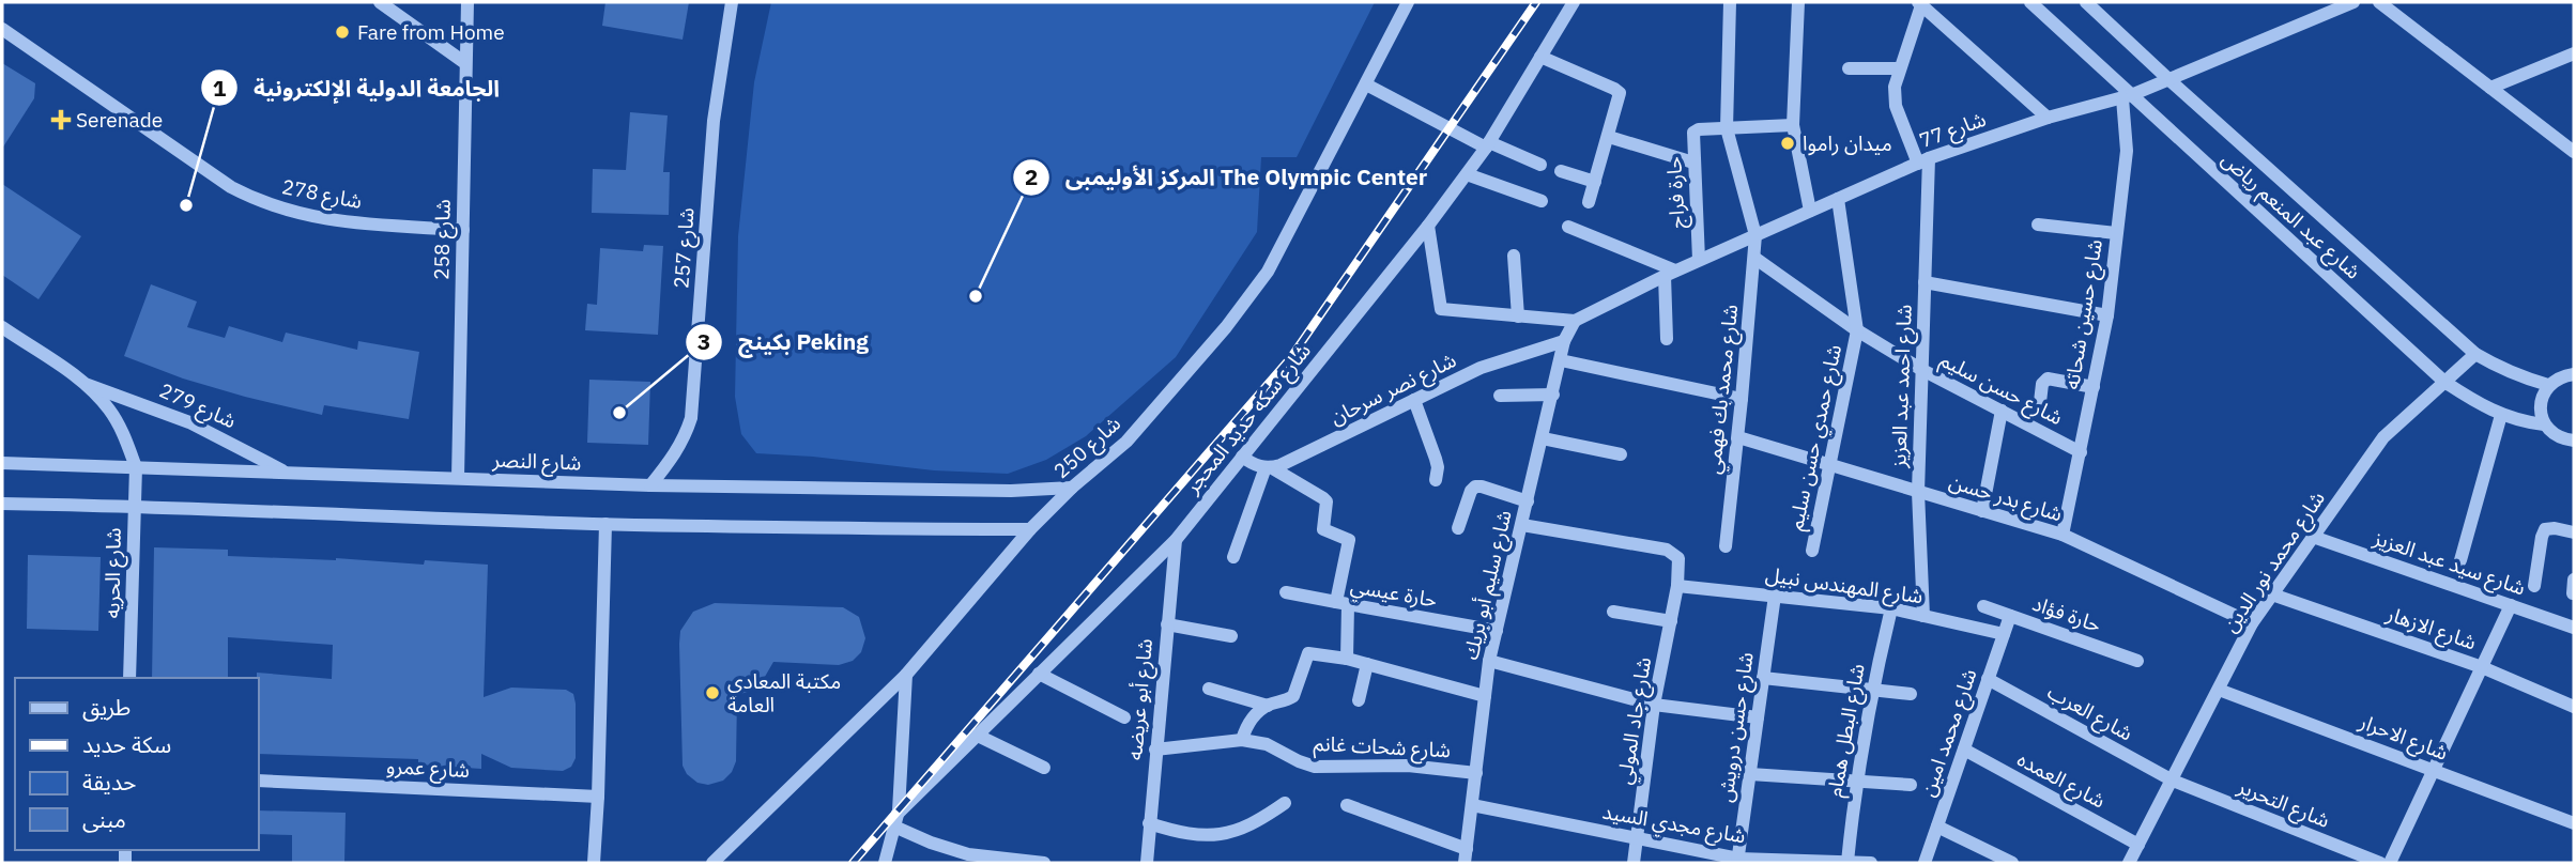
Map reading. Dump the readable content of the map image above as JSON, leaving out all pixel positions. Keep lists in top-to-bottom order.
{
  "streets": {
    "street": [
      "شارع 77",
      "حارة فراج",
      "شارع 278",
      "شارع عبد المنعم رياض",
      "شارع 258",
      "شارع 257",
      "شارع حسين شحاته",
      "شارع احمد عبد العزيز",
      "شارع نصر سرحان",
      "شارع حسن سليم",
      "شارع محمد بك فهمي",
      "شارع 279",
      "شارع سكه حديد المحجر",
      "شارع حمدي حسن سليم",
      "شارع 250",
      "شارع النصر",
      "شارع بدر حسن",
      "شارع محمد نور الدين",
      "شارع سيد عبد العزيز",
      "شارع الحريه",
      "شارع سليم أبو بريك",
      "شارع المهندس نبيل",
      "حارة عيسي",
      "حارة فؤاد",
      "شارع الازهار",
      "شارع أبو عريضه",
      "شارع العرب",
      "شارع جاد المولي",
      "شارع حسن درويش",
      "شارع البطل همام",
      "شارع محمد امين",
      "شارع الاحرار",
      "شارع شحات غانم",
      "شارع عمرو",
      "شارع العمده",
      "شارع التحرير",
      "شارع مجدي السيد"
    ]
  },
  "crossings": [
    ["شارع 77", "حارة فراج"],
    ["شارع 77", "شارع عبد المنعم رياض"],
    ["شارع 77", "شارع حسين شحاته"],
    ["شارع 77", "شارع احمد عبد العزيز"],
    ["شارع 77", "شارع محمد بك فهمي"],
    ["شارع 77", "شارع حمدي حسن سليم"],
    ["شارع 77", "شارع سليم أبو بريك"],
    ["حارة فراج", "شارع محمد بك فهمي"],
    ["شارع 278", "شارع 258"],
    ["شارع عبد المنعم رياض", "شارع حسين شحاته"],
    ["شارع عبد المنعم رياض", "شارع محمد نور الدين"],
    ["شارع 258", "شارع النصر"],
    ["شارع 257", "شارع النصر"],
    ["شارع حسين شحاته", "شارع حسن سليم"],
    ["شارع حسين شحاته", "شارع بدر حسن"],
    ["شارع احمد عبد العزيز", "شارع حسن سليم"],
    ["شارع احمد عبد العزيز", "شارع بدر حسن"],
    ["شارع احمد عبد العزيز", "شارع المهندس نبيل"],
    ["شارع نصر سرحان", "شارع سليم أبو بريك"],
    ["شارع نصر سرحان", "حارة عيسي"],
    ["شارع حسن سليم", "شارع محمد بك فهمي"],
    ["شارع حسن سليم", "شارع حمدي حسن سليم"],
    ["شارع محمد بك فهمي", "شارع بدر حسن"],
    ["شارع 279", "شارع النصر"],
    ["شارع 279", "شارع الحريه"],
    ["شارع سكه حديد المحجر", "شارع أبو عريضه"],
    ["شارع حمدي حسن سليم", "شارع بدر حسن"],
    ["شارع 250", "شارع النصر"],
    ["شارع النصر", "شارع الحريه"],
    ["شارع بدر حسن", "شارع محمد نور الدين"],
    ["شارع محمد نور الدين", "شارع سيد عبد العزيز"],
    ["شارع محمد نور الدين", "شارع الازهار"],
    ["شارع محمد نور الدين", "شارع العرب"],
    ["شارع محمد نور الدين", "شارع الاحرار"],
    ["شارع محمد نور الدين", "شارع العمده"],
    ["شارع محمد نور الدين", "شارع التحرير"],
    ["شارع سليم أبو بريك", "حارة عيسي"],
    ["شارع سليم أبو بريك", "شارع شحات غانم"],
    ["شارع سليم أبو بريك", "شارع مجدي السيد"],
    ["شارع المهندس نبيل", "شارع جاد المولي"],
    ["شارع المهندس نبيل", "شارع حسن درويش"],
    ["شارع المهندس نبيل", "شارع البطل همام"],
    ["شارع المهندس نبيل", "شارع محمد امين"],
    ["حارة فؤاد", "شارع محمد امين"],
    ["شارع أبو عريضه", "شارع شحات غانم"],
    ["شارع العرب", "شارع محمد امين"],
    ["شارع العرب", "شارع التحرير"],
    ["شارع جاد المولي", "شارع مجدي السيد"],
    ["شارع حسن درويش", "شارع مجدي السيد"],
    ["شارع البطل همام", "شارع مجدي السيد"],
    ["شارع محمد امين", "شارع العمده"]
  ],
  "places": {
    "other": [
      "Fare from Home",
      "ميدان راموا",
      "الجامعة الدولية الإلكترونية",
      "المركز الأوليمبى The Olympic Center",
      "بكينج Peking",
      "مكتبة المعادي العامة"
    ],
    "health": ["Serenade"]
  },
  "legend": [
    "طريق",
    "سكة حديد",
    "حديقة",
    "مبنى"
  ]
}
